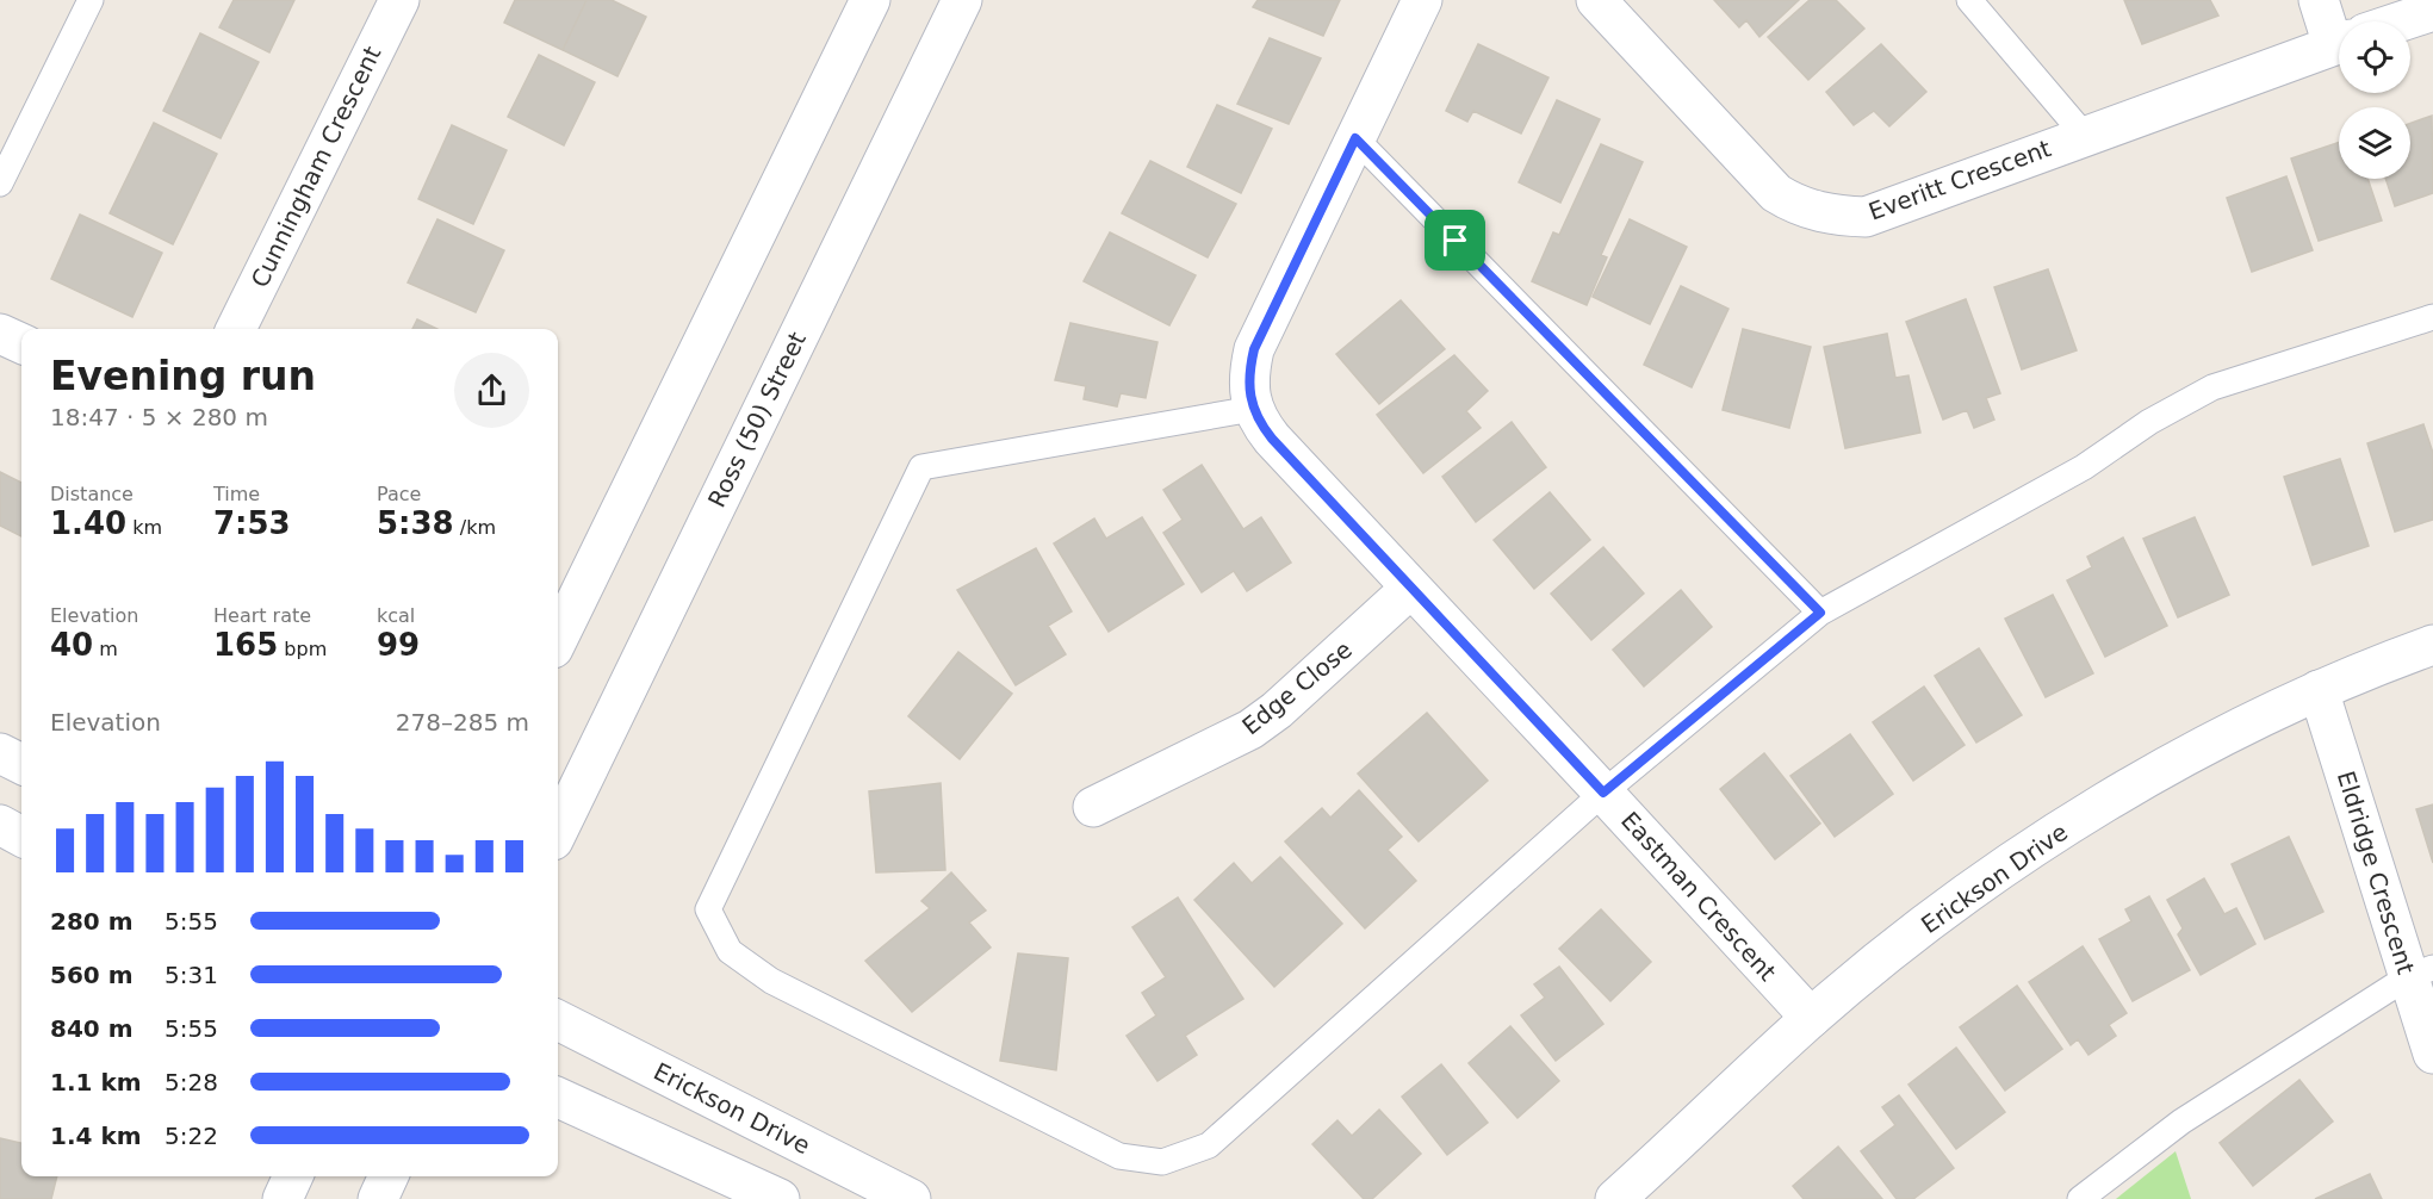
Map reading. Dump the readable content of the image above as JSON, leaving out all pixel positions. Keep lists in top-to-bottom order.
{
  "streets": {
    "street": [
      "Cunningham Crescent",
      "Everitt Crescent",
      "Ross (50) Street",
      "Edge Close",
      "Eldridge Crescent",
      "Erickson Drive",
      "Eastman Crescent"
    ]
  },
  "crossings": [
    ["Edge Close", "Eastman Crescent"],
    ["Eldridge Crescent", "Erickson Drive"],
    ["Erickson Drive", "Eastman Crescent"]
  ],
  "page": {
    "heading": ["Evening run", "18:47 · 5 × 280 m"],
    "stats": [
      ["Distance", "1.40 km"],
      ["Time", "7:53"],
      ["Pace", "5:38 /km"],
      ["Elevation", "40 m"],
      ["Heart rate", "165 bpm"],
      ["kcal", "99"]
    ],
    "chart": ["Elevation", "278–285 m"],
    "list": [
      {
        "name": "280 m",
        "note": "5:55"
      },
      {
        "name": "560 m",
        "note": "5:31"
      },
      {
        "name": "840 m",
        "note": "5:55"
      },
      {
        "name": "1.1 km",
        "note": "5:28"
      },
      {
        "name": "1.4 km",
        "note": "5:22"
      }
    ]
  }
}
